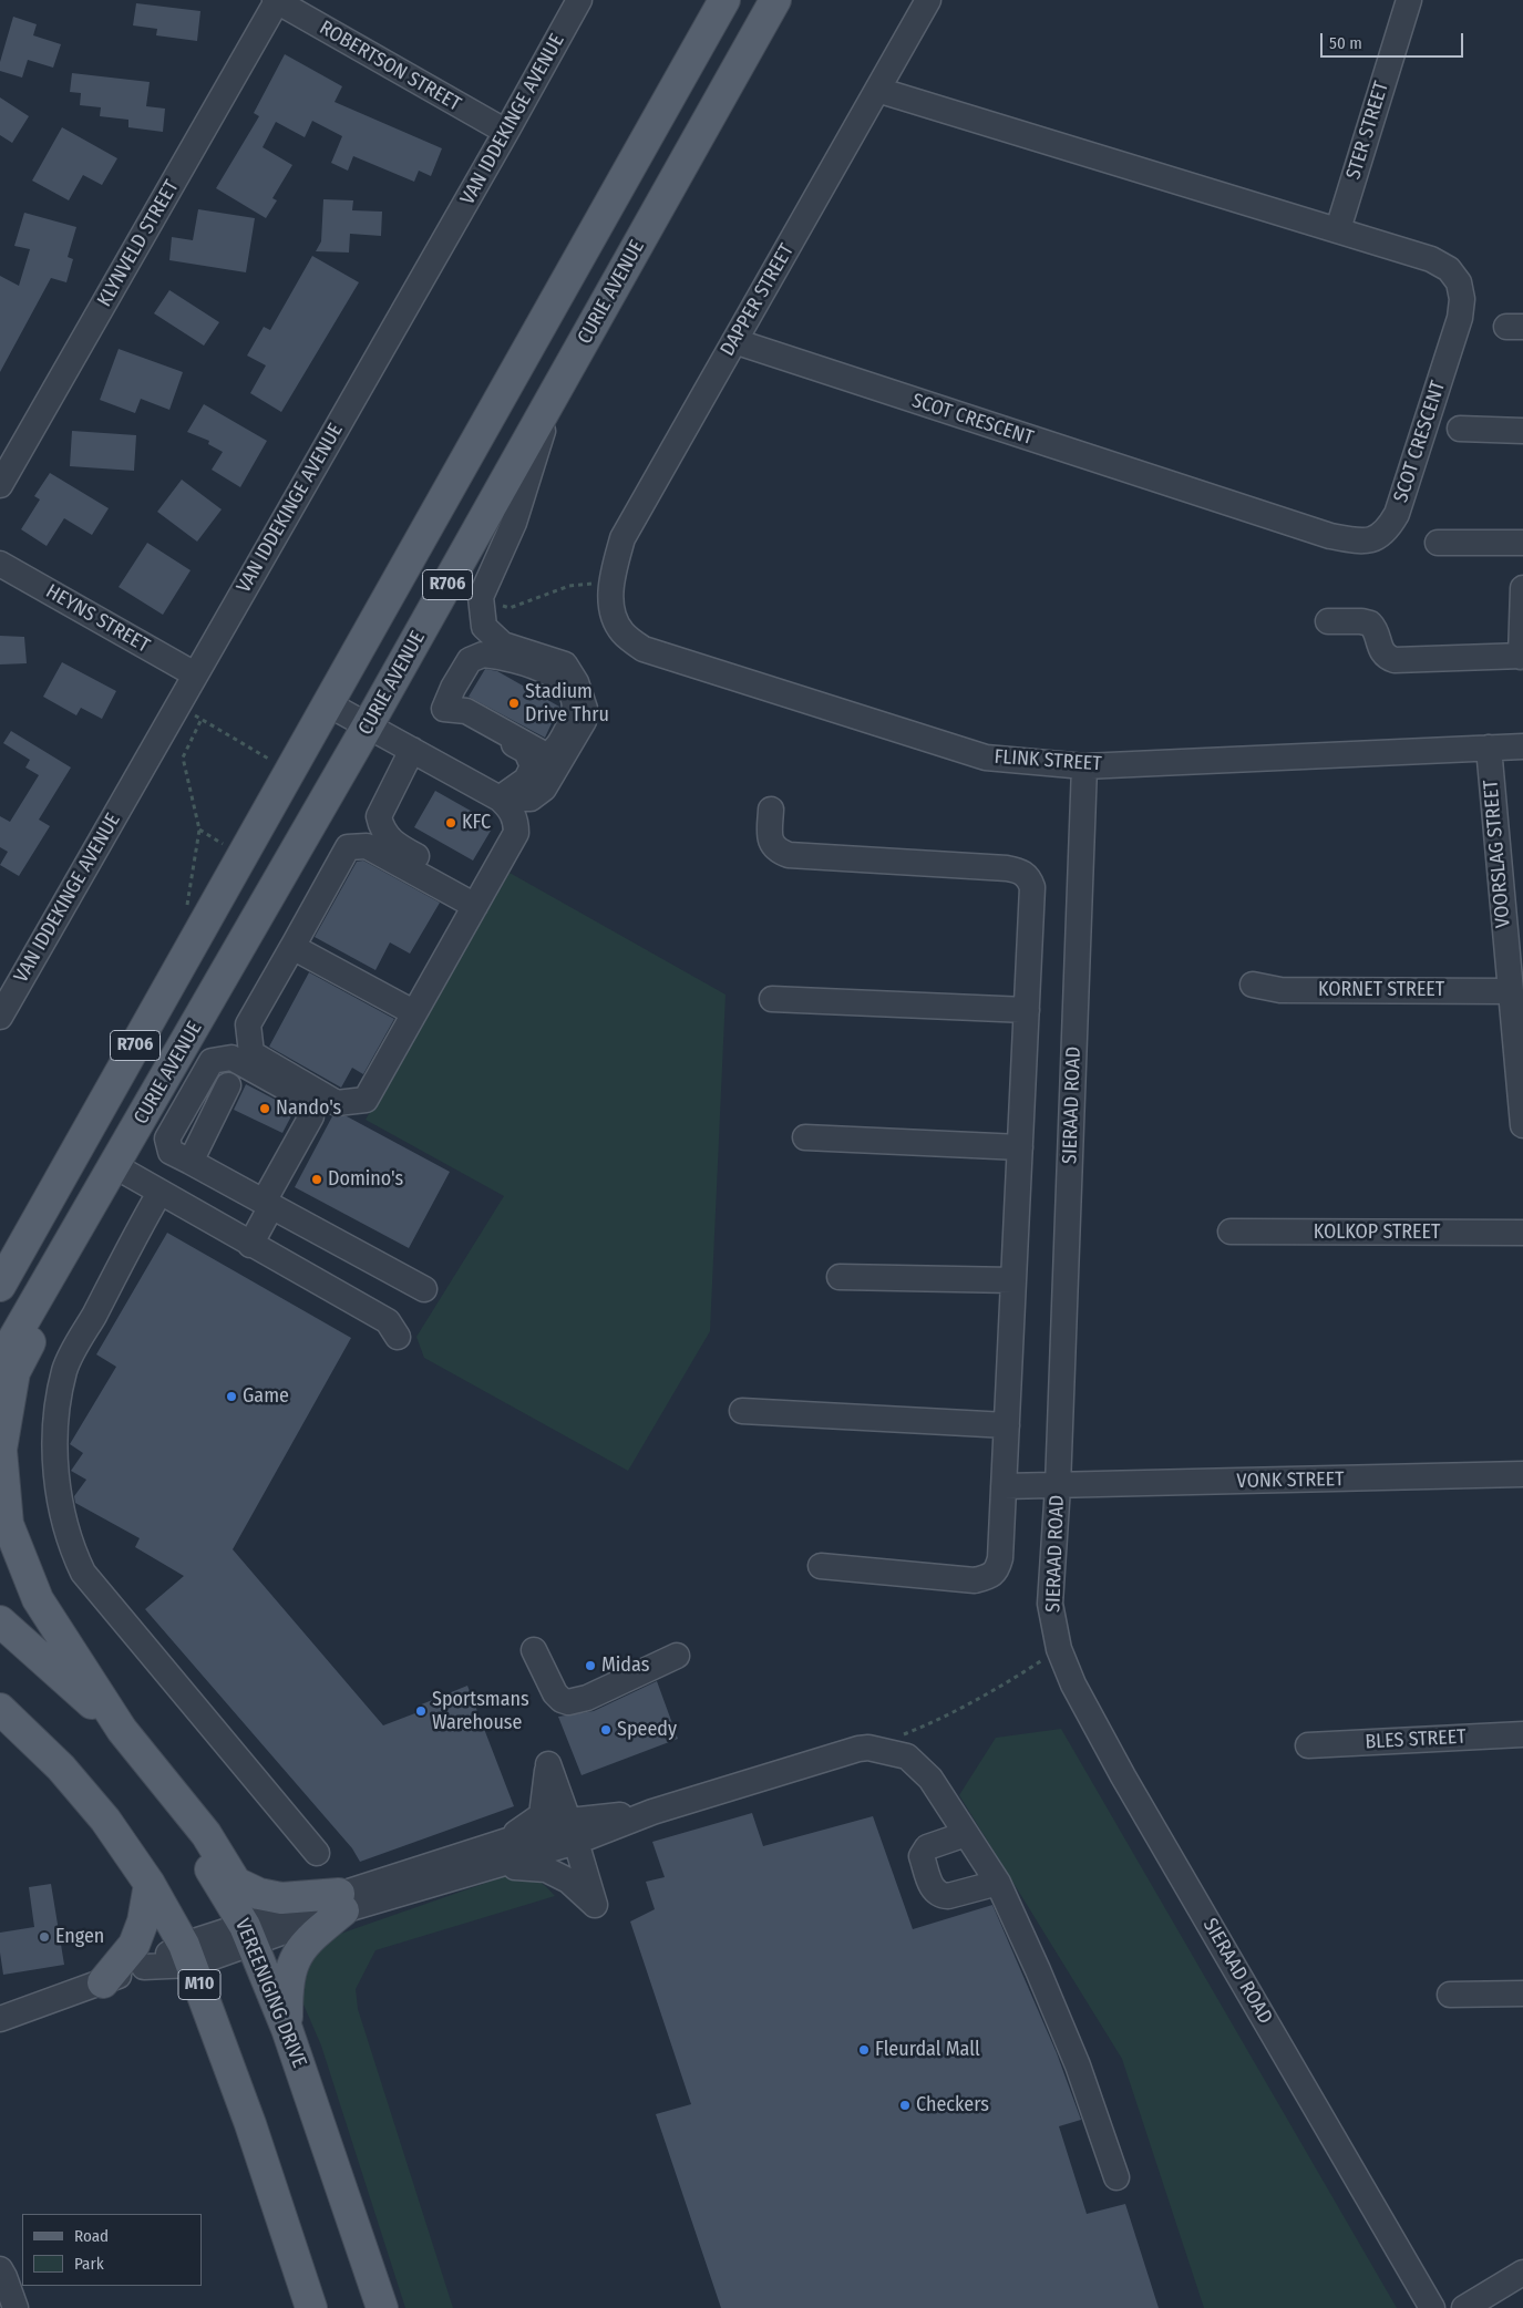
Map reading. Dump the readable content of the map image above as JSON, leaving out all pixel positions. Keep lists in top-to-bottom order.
{
  "streets": {
    "main road": [
      "CURIE AVENUE",
      "R706",
      "M10",
      "VEREENIGING DRIVE"
    ],
    "street": [
      "ROBERTSON STREET",
      "VAN IDDEKINGE AVENUE",
      "STER STREET",
      "KLYNVELD STREET",
      "DAPPER STREET",
      "SCOT CRESCENT",
      "HEYNS STREET",
      "FLINK STREET",
      "VOORSLAG STREET",
      "KORNET STREET",
      "SIERAAD ROAD",
      "KOLKOP STREET",
      "VONK STREET",
      "BLES STREET"
    ]
  },
  "crossings": [
    ["ROBERTSON STREET", "VAN IDDEKINGE AVENUE"],
    ["ROBERTSON STREET", "KLYNVELD STREET"],
    ["VAN IDDEKINGE AVENUE", "HEYNS STREET"],
    ["STER STREET", "SCOT CRESCENT"],
    ["DAPPER STREET", "SCOT CRESCENT"],
    ["DAPPER STREET", "FLINK STREET"],
    ["FLINK STREET", "VOORSLAG STREET"],
    ["FLINK STREET", "SIERAAD ROAD"],
    ["VOORSLAG STREET", "KORNET STREET"],
    ["SIERAAD ROAD", "VONK STREET"]
  ],
  "places": [
    "Stadium Drive Thru",
    "KFC",
    "Nando's",
    "Domino's",
    "Game",
    "Midas",
    "Sportsmans Warehouse",
    "Speedy",
    "Engen",
    "Fleurdal Mall",
    "Checkers"
  ],
  "legend": ["Road", "Park"],
  "scale_bar": "50 m"
}
